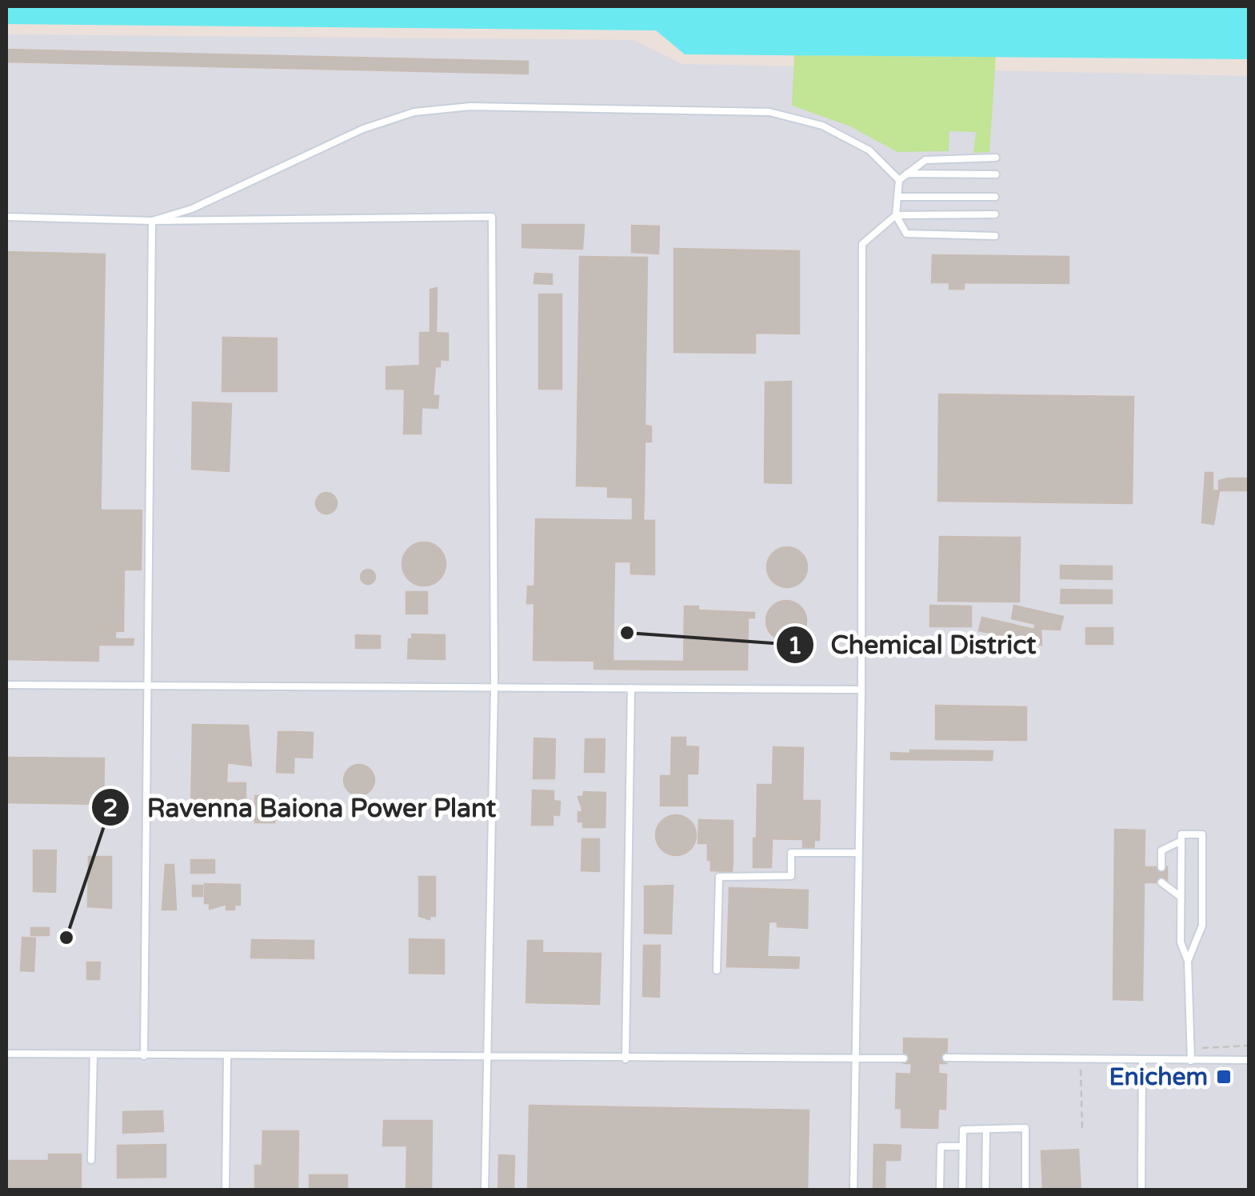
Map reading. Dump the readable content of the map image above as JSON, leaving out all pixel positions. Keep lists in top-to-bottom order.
{
  "places": {
    "other": ["Chemical District", "Ravenna Baiona Power Plant"],
    "transit": ["Enichem"]
  }
}
